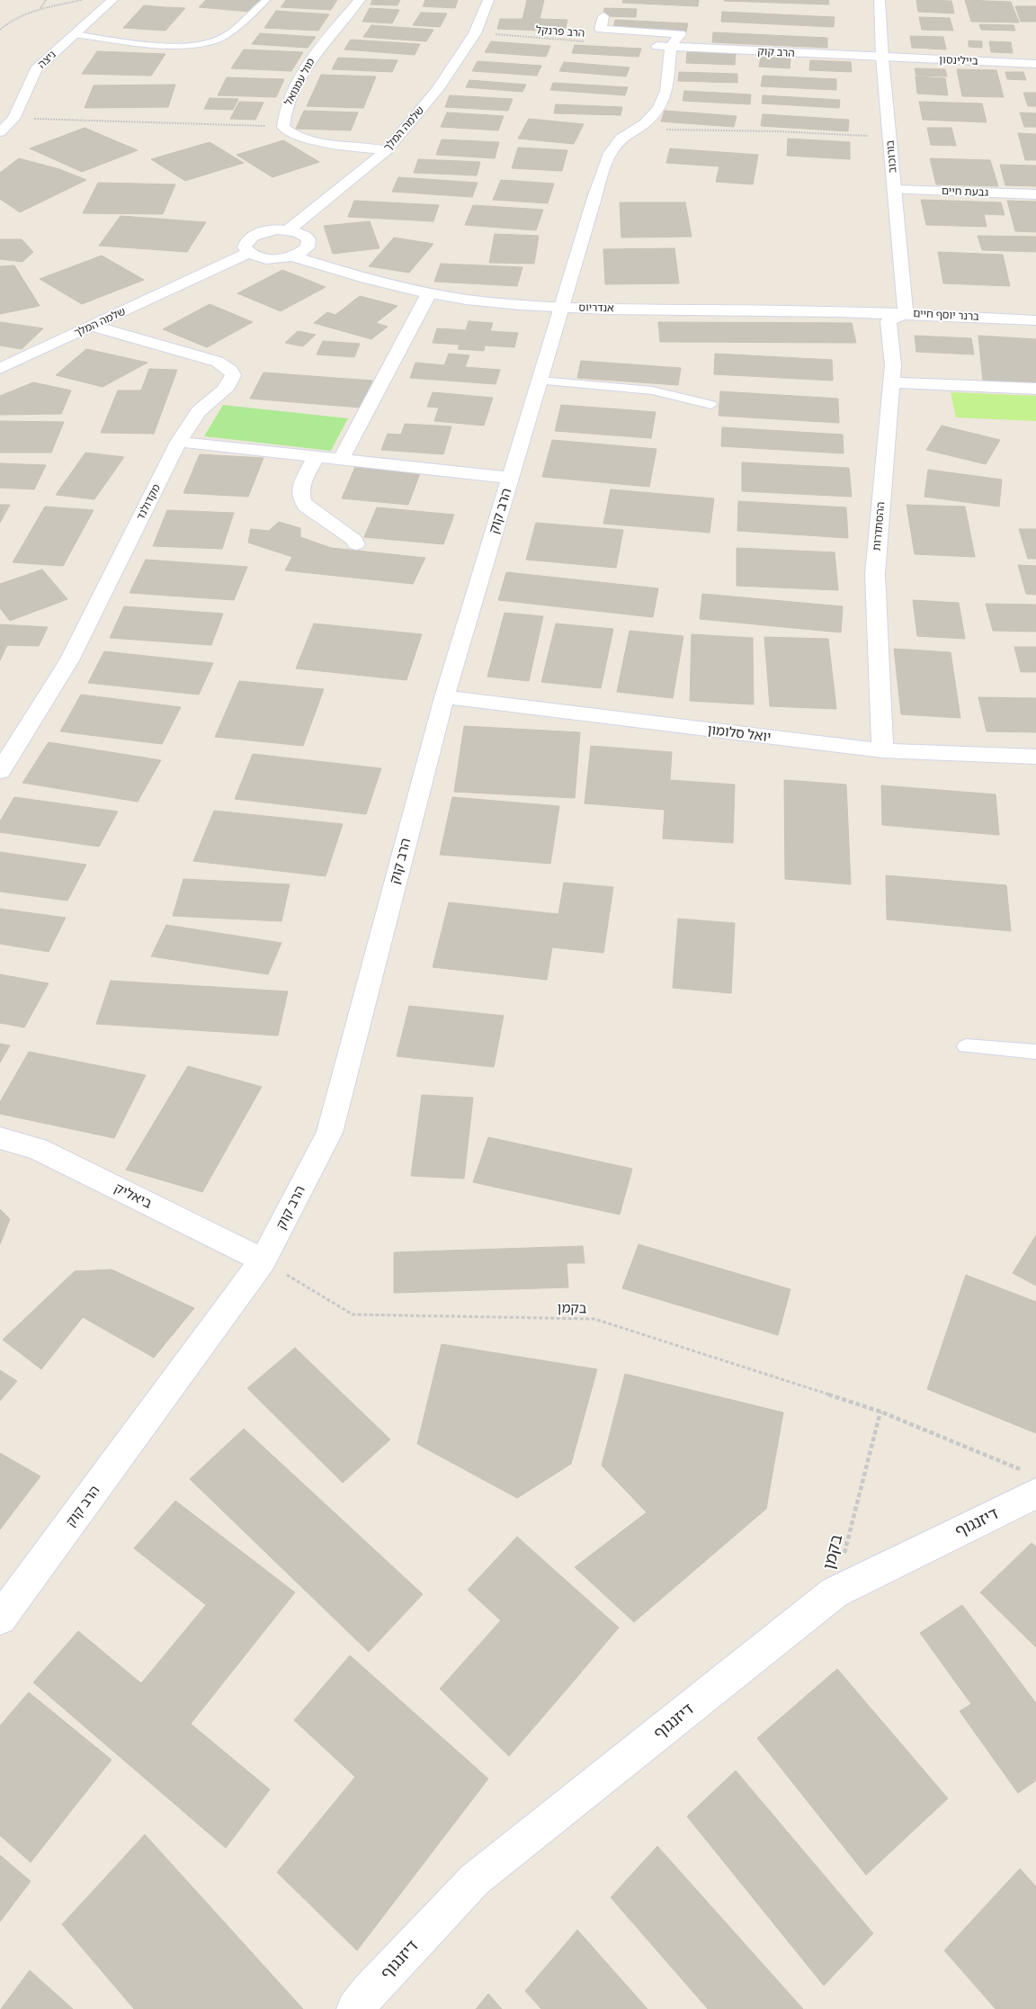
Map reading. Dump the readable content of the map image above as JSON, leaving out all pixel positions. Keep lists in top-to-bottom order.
{
  "streets": {
    "street": [
      "הרב קוק",
      "ניצה",
      "ביילינסון",
      "מול עמנואל",
      "שלמה המלך",
      "בורוכוב",
      "גבעת חיים",
      "אנדריוס",
      "ברנר יוסף חיים",
      "מקדולנד",
      "ההסתדרות",
      "יואל סלומון",
      "ביאליק",
      "דיזנגוף"
    ],
    "path": ["הרב פרנקל", "בקמן"]
  },
  "crossings": [
    ["הרב קוק", "ביילינסון"],
    ["הרב קוק", "בורוכוב"],
    ["הרב קוק", "אנדריוס"],
    ["הרב קוק", "יואל סלומון"],
    ["הרב קוק", "ביאליק"],
    ["הרב קוק", "בקמן"],
    ["ביילינסון", "בורוכוב"],
    ["שלמה המלך", "מקדולנד"],
    ["בורוכוב", "גבעת חיים"],
    ["בורוכוב", "אנדריוס"],
    ["בורוכוב", "ברנר יוסף חיים"],
    ["בורוכוב", "ההסתדרות"],
    ["אנדריוס", "ברנר יוסף חיים"],
    ["אנדריוס", "ההסתדרות"],
    ["ברנר יוסף חיים", "ההסתדרות"],
    ["ההסתדרות", "יואל סלומון"],
    ["ביאליק", "בקמן"],
    ["בקמן", "דיזנגוף"]
  ]
}
